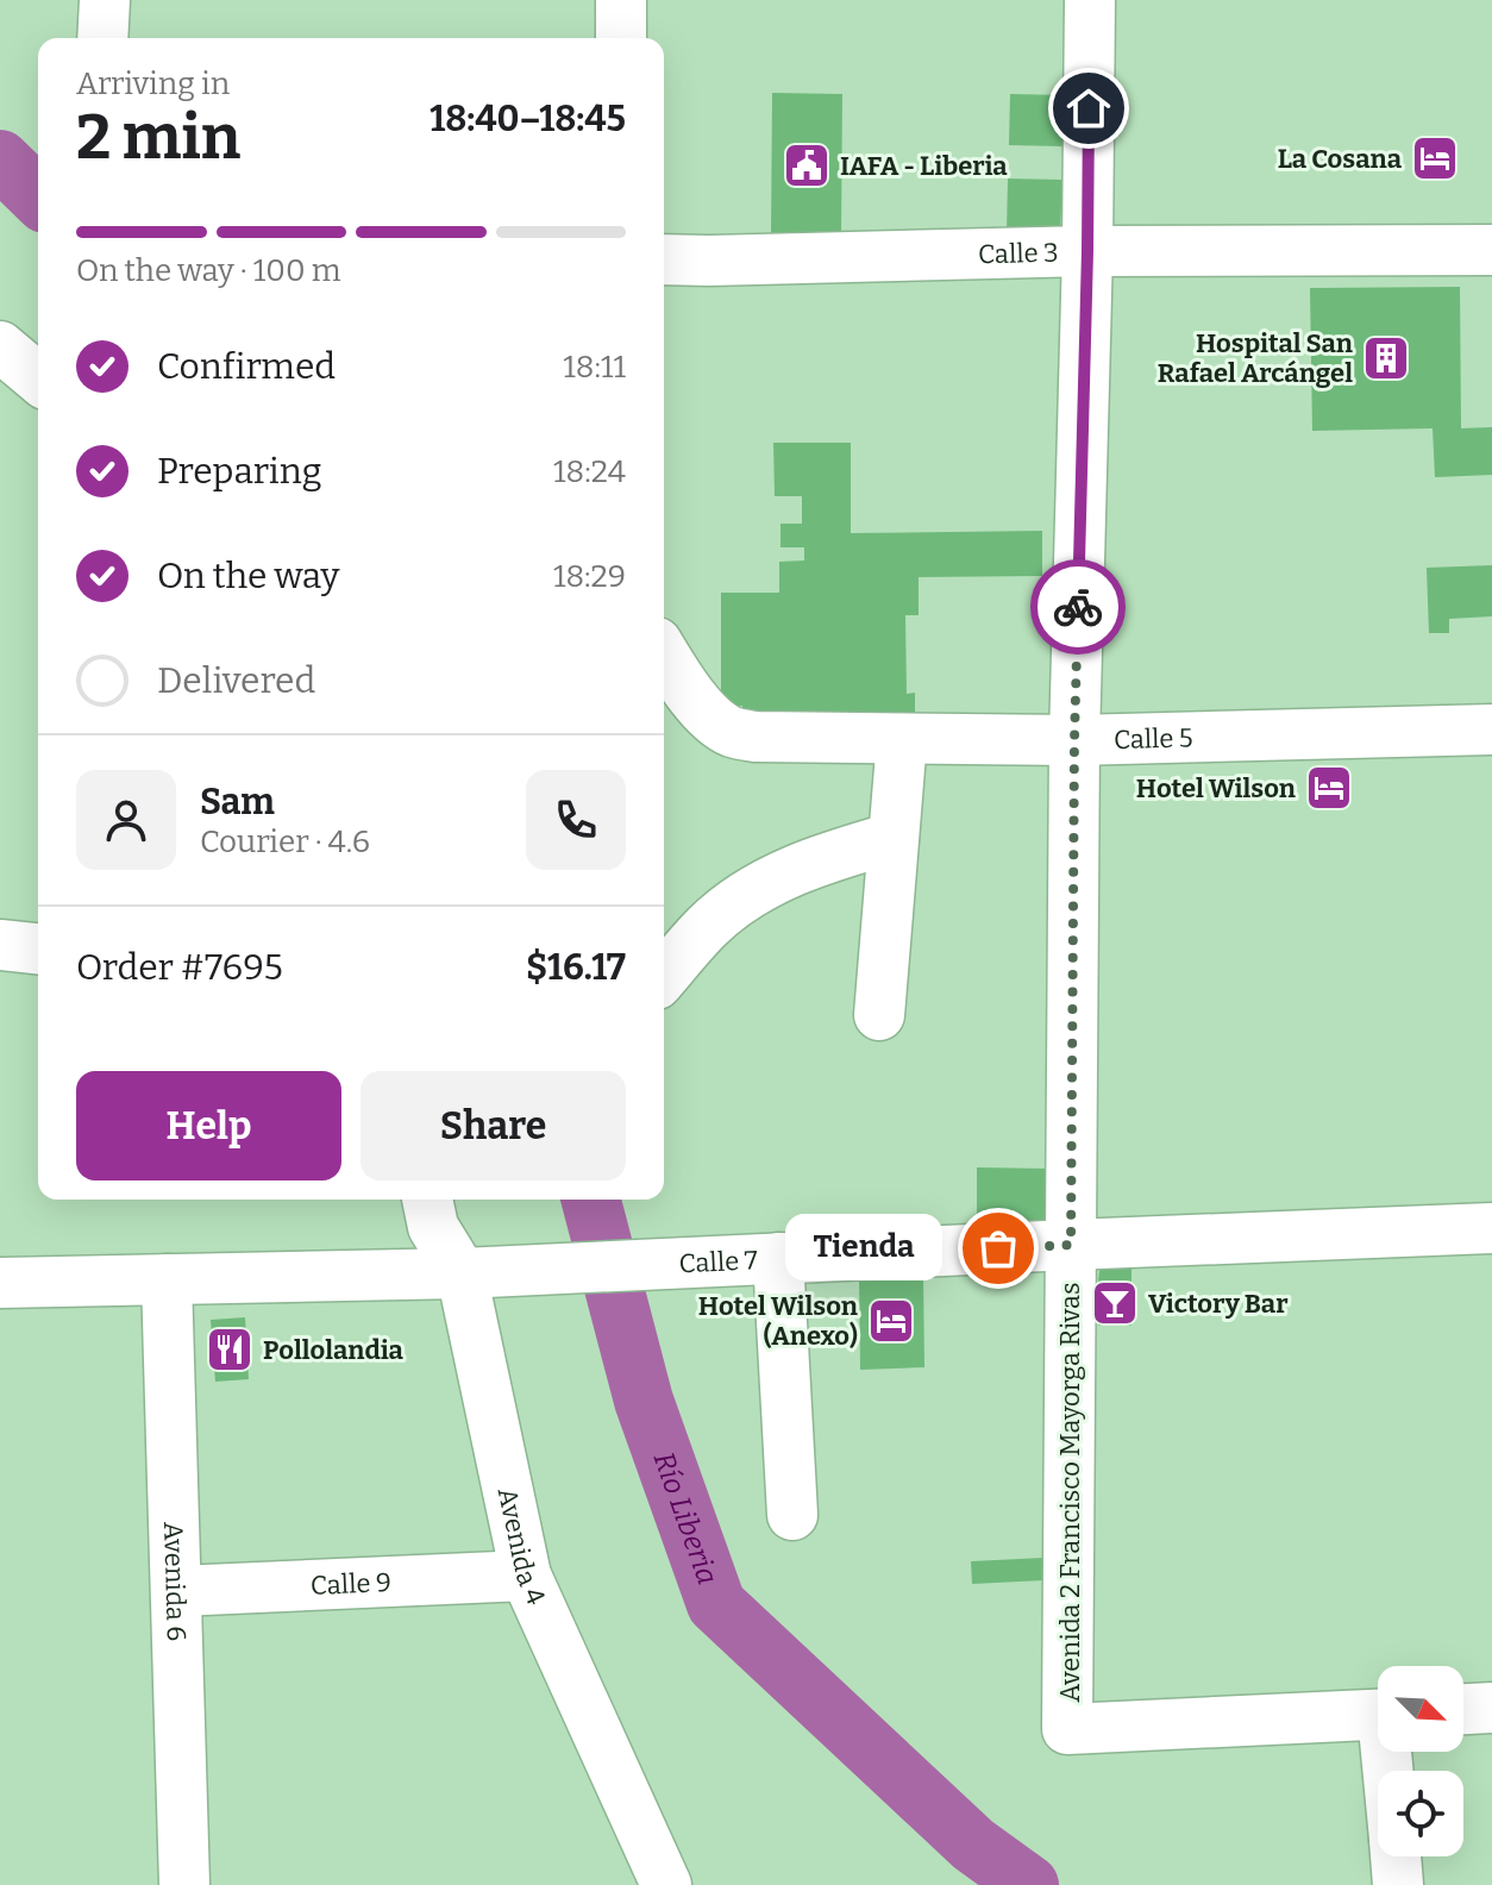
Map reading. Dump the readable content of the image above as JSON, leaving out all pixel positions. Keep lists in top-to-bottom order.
{
  "streets": {
    "street": [
      "Calle 3",
      "Calle 5",
      "Calle 7",
      "Avenida 2 Francisco Mayorga Rivas",
      "Avenida 4",
      "Avenida 6",
      "Calle 9"
    ]
  },
  "crossings": [
    ["Calle 3", "Avenida 2 Francisco Mayorga Rivas"],
    ["Calle 5", "Avenida 2 Francisco Mayorga Rivas"],
    ["Calle 7", "Avenida 2 Francisco Mayorga Rivas"],
    ["Calle 7", "Avenida 4"],
    ["Calle 7", "Avenida 6"],
    ["Avenida 4", "Calle 9"],
    ["Avenida 6", "Calle 9"]
  ],
  "water": ["Río Liberia"],
  "places": {
    "hotel": ["La Cosana", "Hotel Wilson", "Hotel Wilson (Anexo)"],
    "public building": ["IAFA - Liberia"],
    "building": ["Hospital San Rafael Arcángel"],
    "other": ["Tienda"],
    "bar": ["Victory Bar"],
    "restaurant": ["Pollolandia"]
  },
  "north": "bottom right",
  "page": {
    "heading": ["2 min", "Arriving in", "18:40–18:45"],
    "panel": [
      "Sam",
      "Courier · 4.6",
      "Order #7695",
      "$16.17"
    ],
    "bar": "On the way · 100 m",
    "list": [
      ["Confirmed", "18:11"],
      ["Preparing", "18:24"],
      ["On the way", "18:29"],
      "Delivered"
    ],
    "buttons": ["Help", "Share"],
    "bubble": "Tienda"
  }
}
